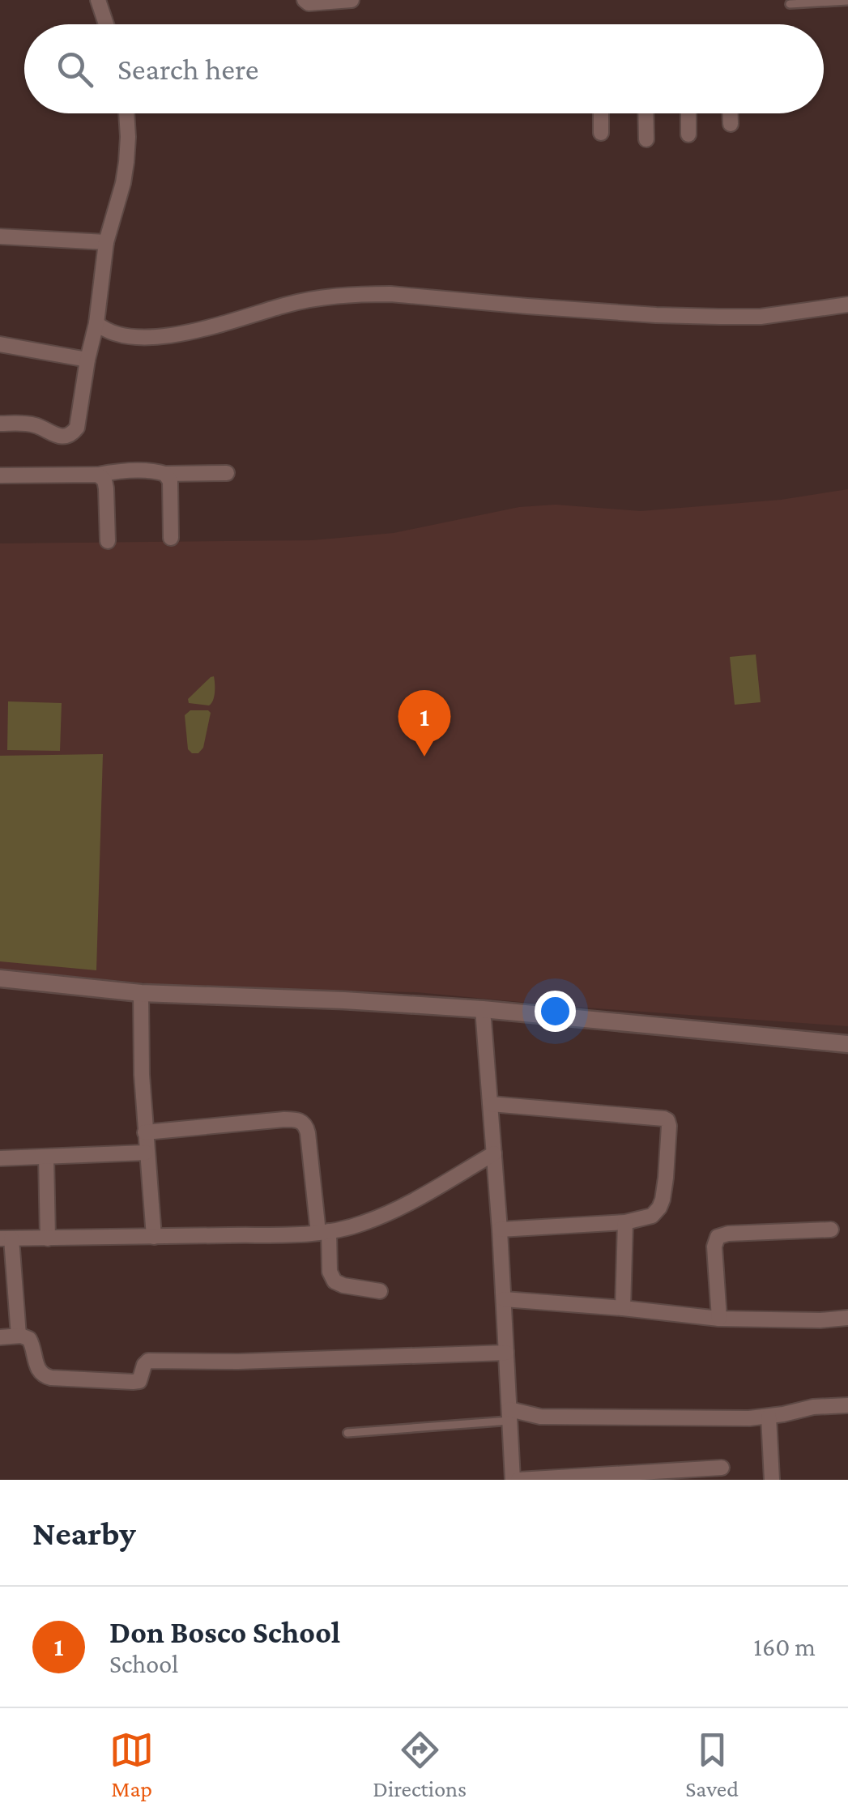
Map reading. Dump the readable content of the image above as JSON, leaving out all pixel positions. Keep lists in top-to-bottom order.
{
  "page": {
    "search": "Search here",
    "pins": "1",
    "heading": "Nearby",
    "list": [
      {
        "mark": "1",
        "name": "Don Bosco School",
        "note": "School",
        "value": "160 m"
      }
    ],
    "nav": ["Map", "Directions", "Saved"]
  }
}
